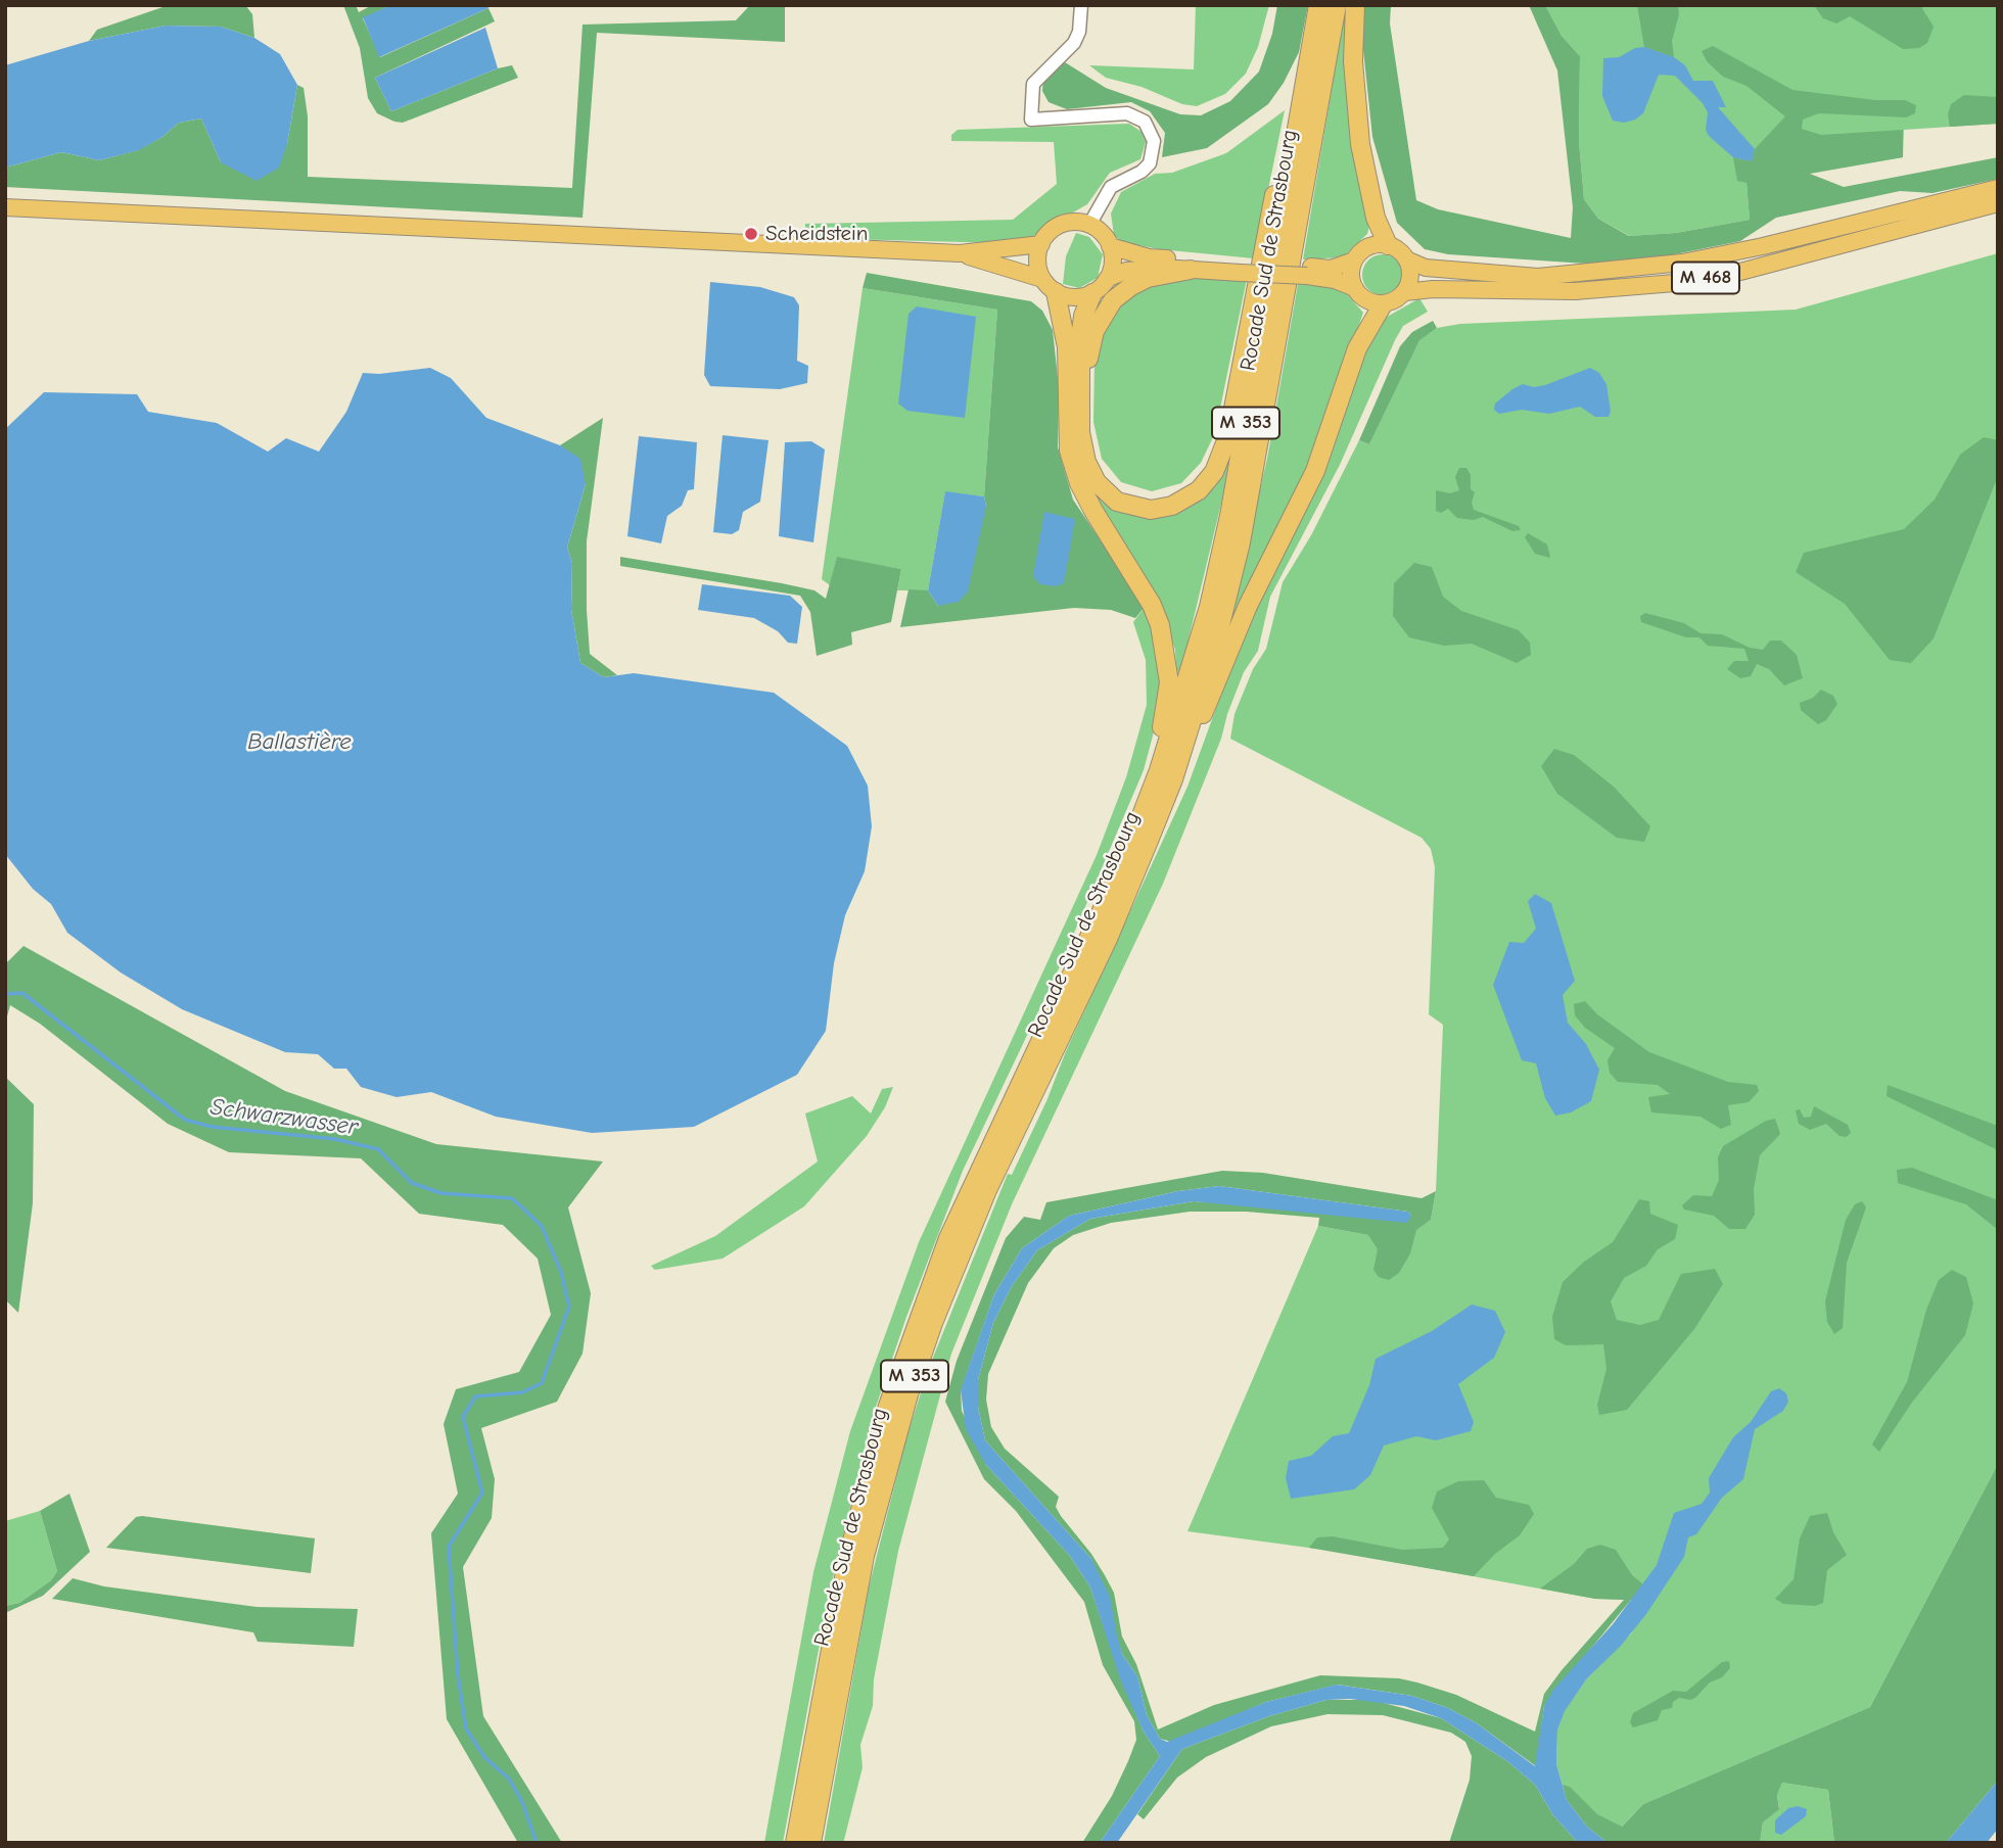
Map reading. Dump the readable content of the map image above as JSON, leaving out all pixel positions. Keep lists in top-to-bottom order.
{
  "streets": {
    "highway": ["Rocade Sud de Strasbourg", "M 353"],
    "main road": ["M 468"]
  },
  "water": ["Ballastière", "Schwarzwasser"],
  "places": ["Scheidstein"]
}
